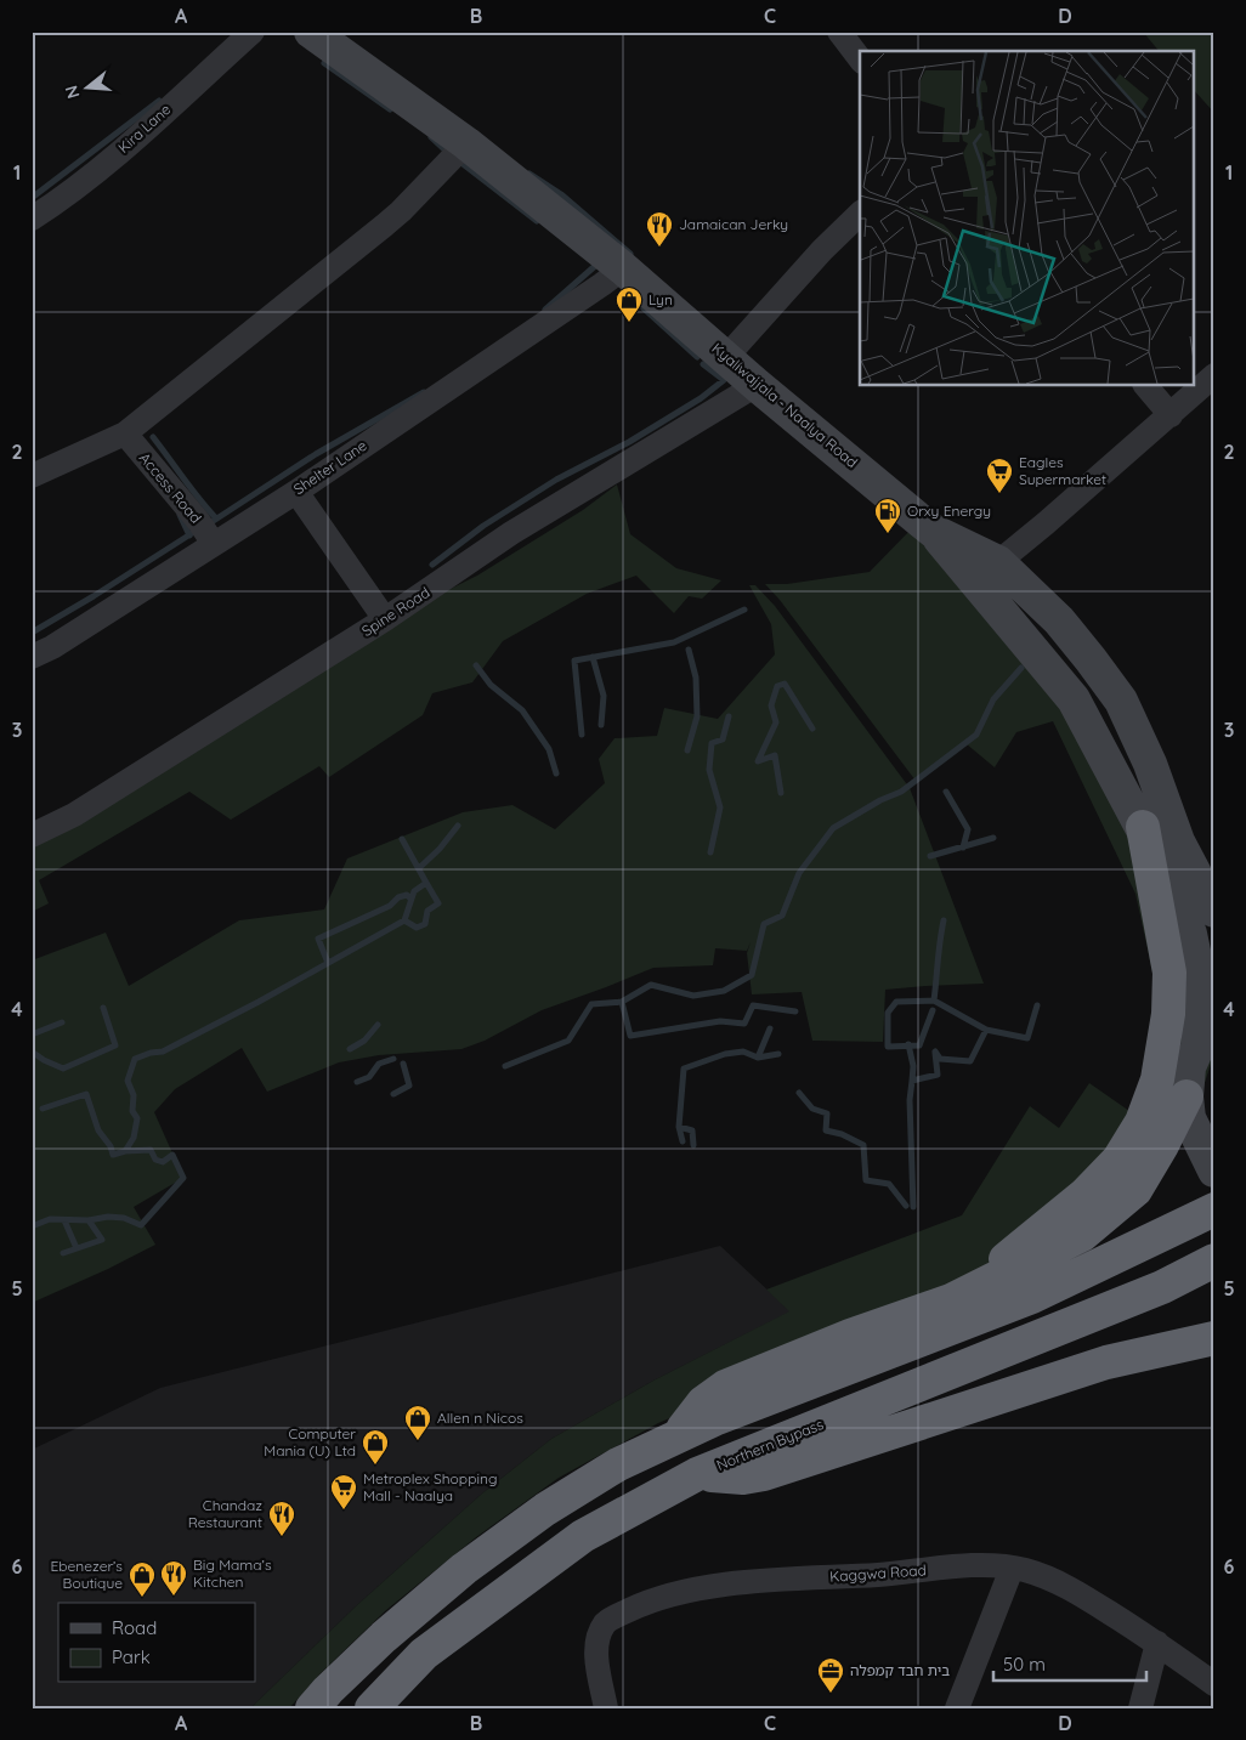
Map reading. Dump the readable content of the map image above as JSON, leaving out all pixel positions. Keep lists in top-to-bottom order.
{
  "streets": {
    "highway": ["Northern Bypass"],
    "main road": ["Kyaliwajjala - Naalya Road"],
    "street": [
      "Kira Lane",
      "Shelter Lane",
      "Access Road",
      "Spine Road",
      "Kaggwa Road"
    ]
  },
  "crossings": [
    ["Kyaliwajjala - Naalya Road", "Shelter Lane"],
    ["Kyaliwajjala - Naalya Road", "Spine Road"],
    ["Shelter Lane", "Access Road"]
  ],
  "places": {
    "restaurant": ["Jamaican Jerky", "Chandaz Restaurant", "Big Mama’s Kitchen"],
    "shop": [
      "Lyn",
      "Allen n Nicos",
      "Computer Mania (U) Ltd",
      "Ebenezer’s Boutique"
    ],
    "supermarket": ["Eagles Supermarket", "Metroplex Shopping Mall - Naalya"],
    "fuel station": ["Orxy Energy"],
    "office": ["בית חבד קמפלה"]
  },
  "legend": ["Road", "Park"],
  "scale_bar": "50 m",
  "north": "left",
  "grid": {
    "columns": [
      "A",
      "B",
      "C",
      "D"
    ],
    "rows": [
      "1",
      "2",
      "3",
      "4",
      "5",
      "6"
    ]
  }
}
